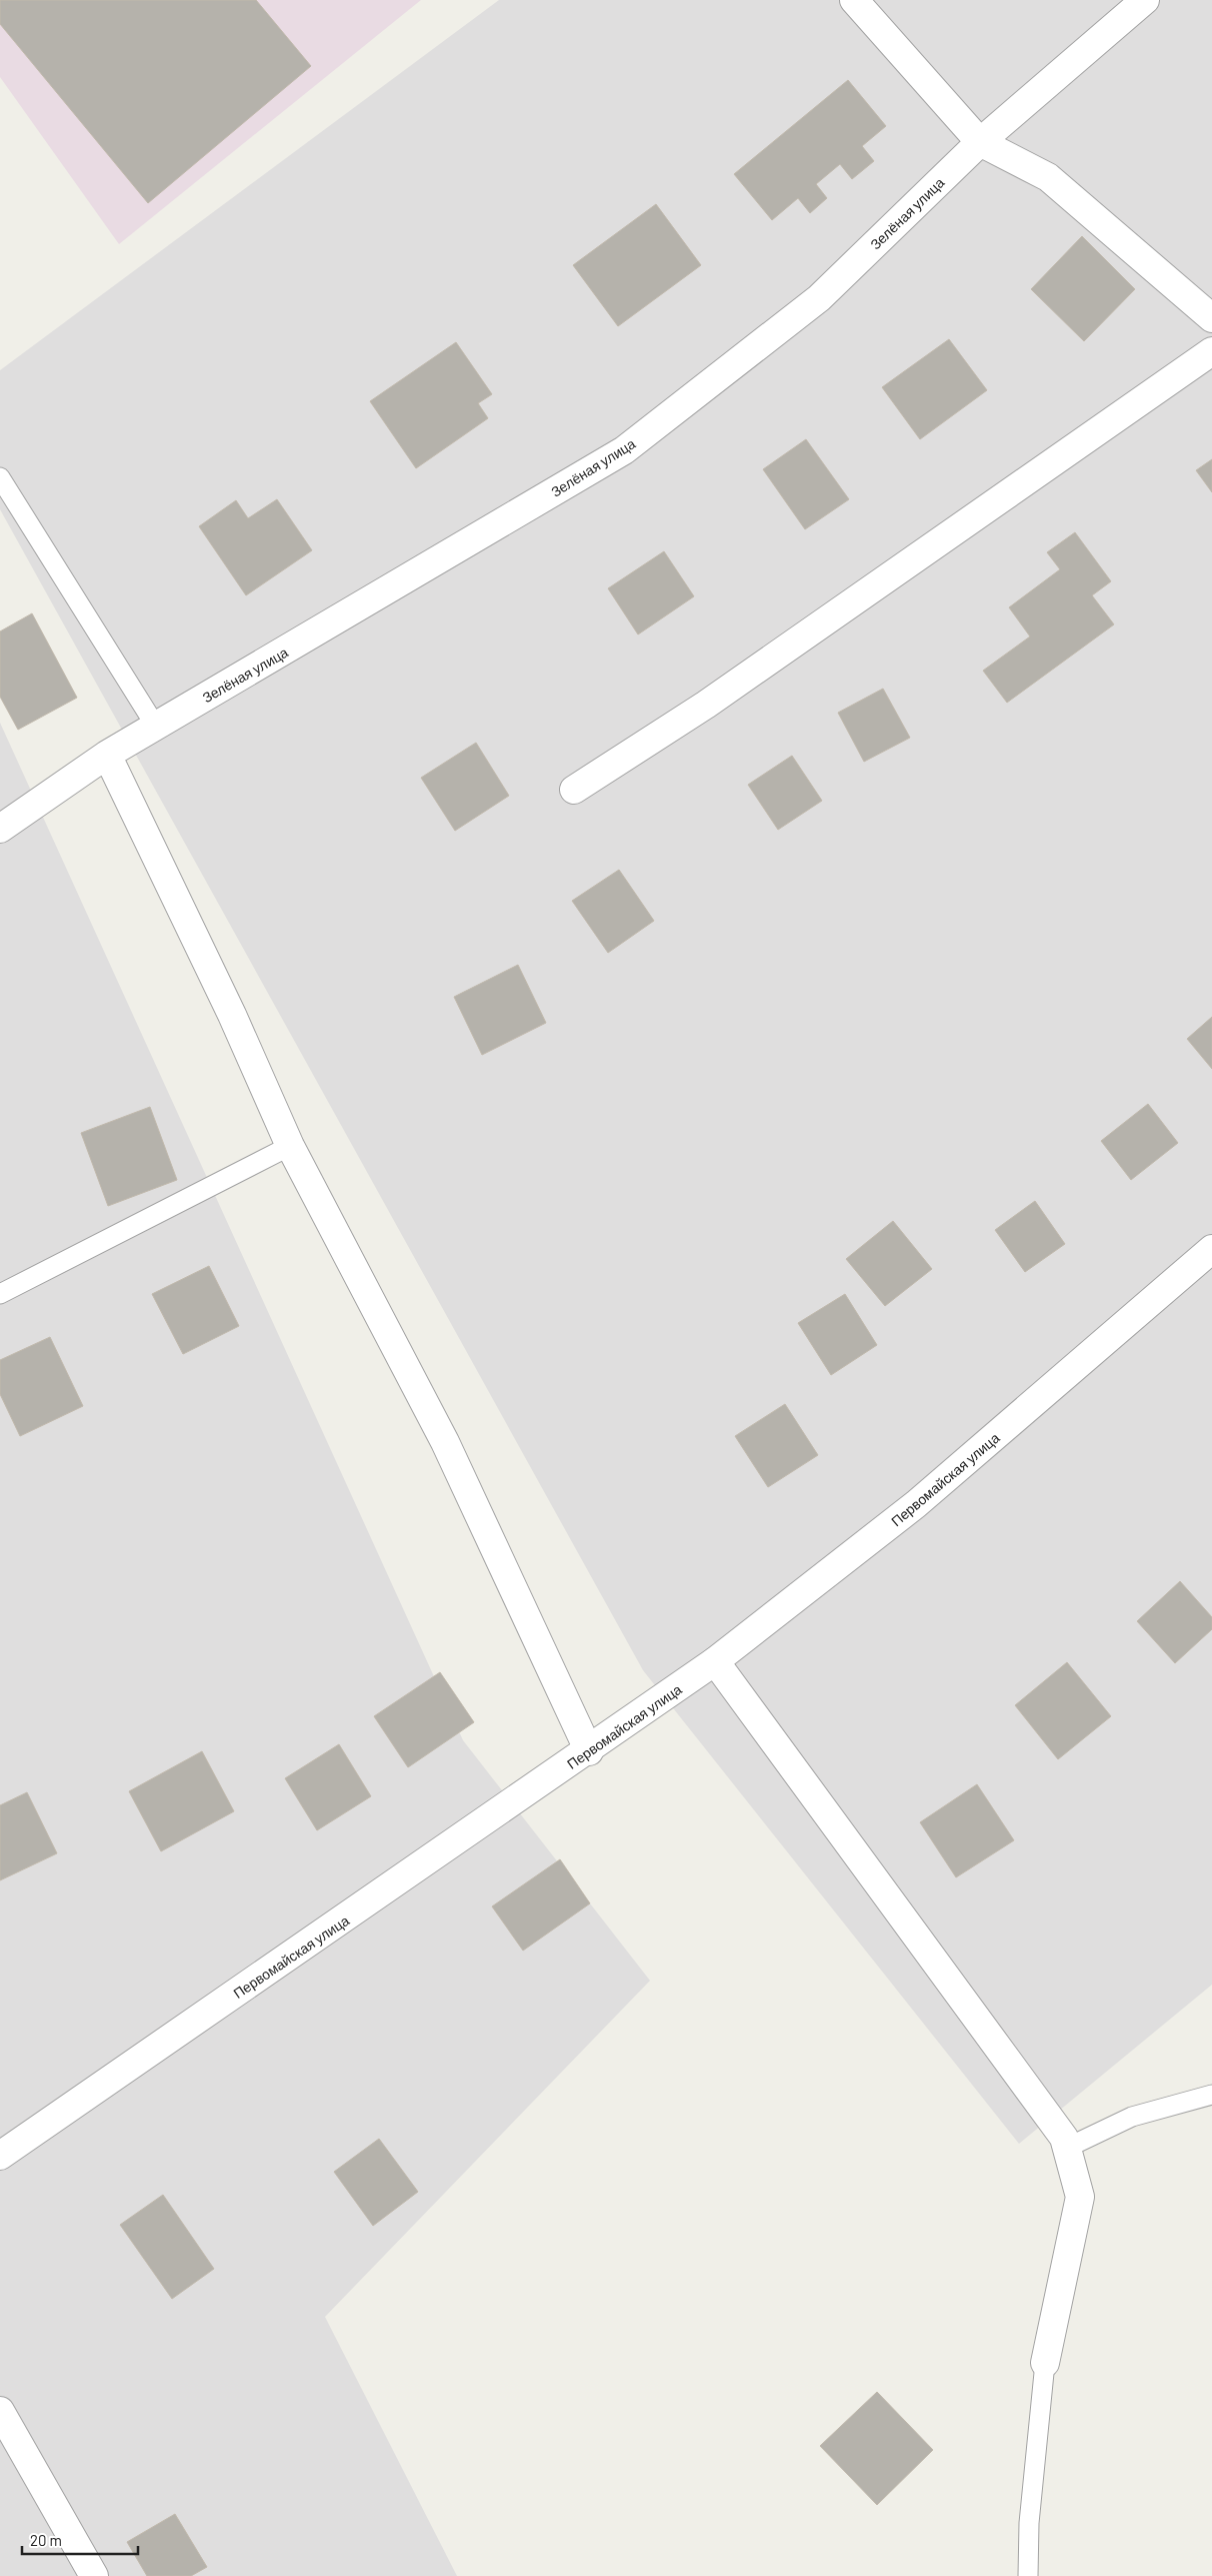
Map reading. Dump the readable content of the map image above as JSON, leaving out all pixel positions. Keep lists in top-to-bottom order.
{
  "streets": {
    "street": ["Зелёная улица", "Первомайская улица"]
  },
  "scale_bar": "20 m"
}
